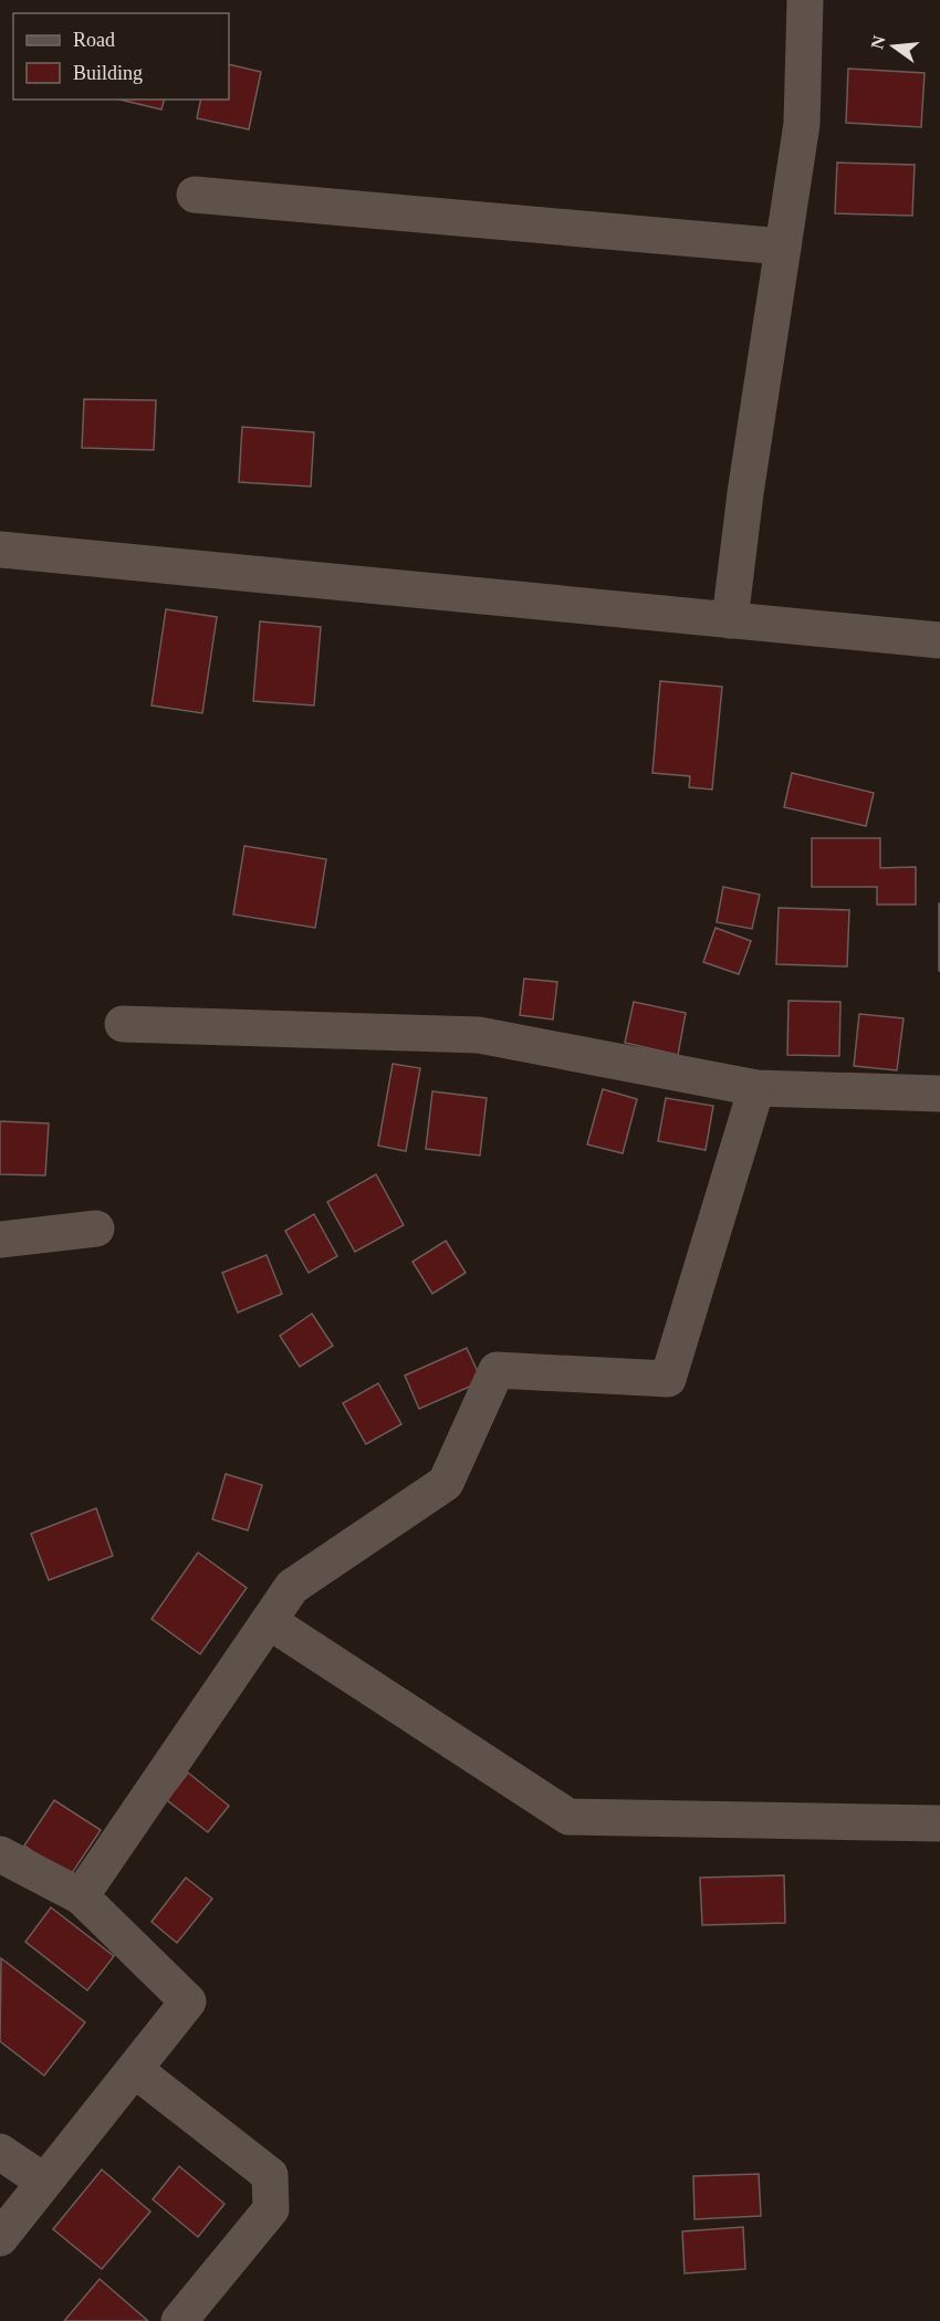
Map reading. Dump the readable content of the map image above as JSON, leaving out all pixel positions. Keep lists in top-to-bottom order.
{
  "legend": ["Road", "Building"],
  "north": "left"
}
